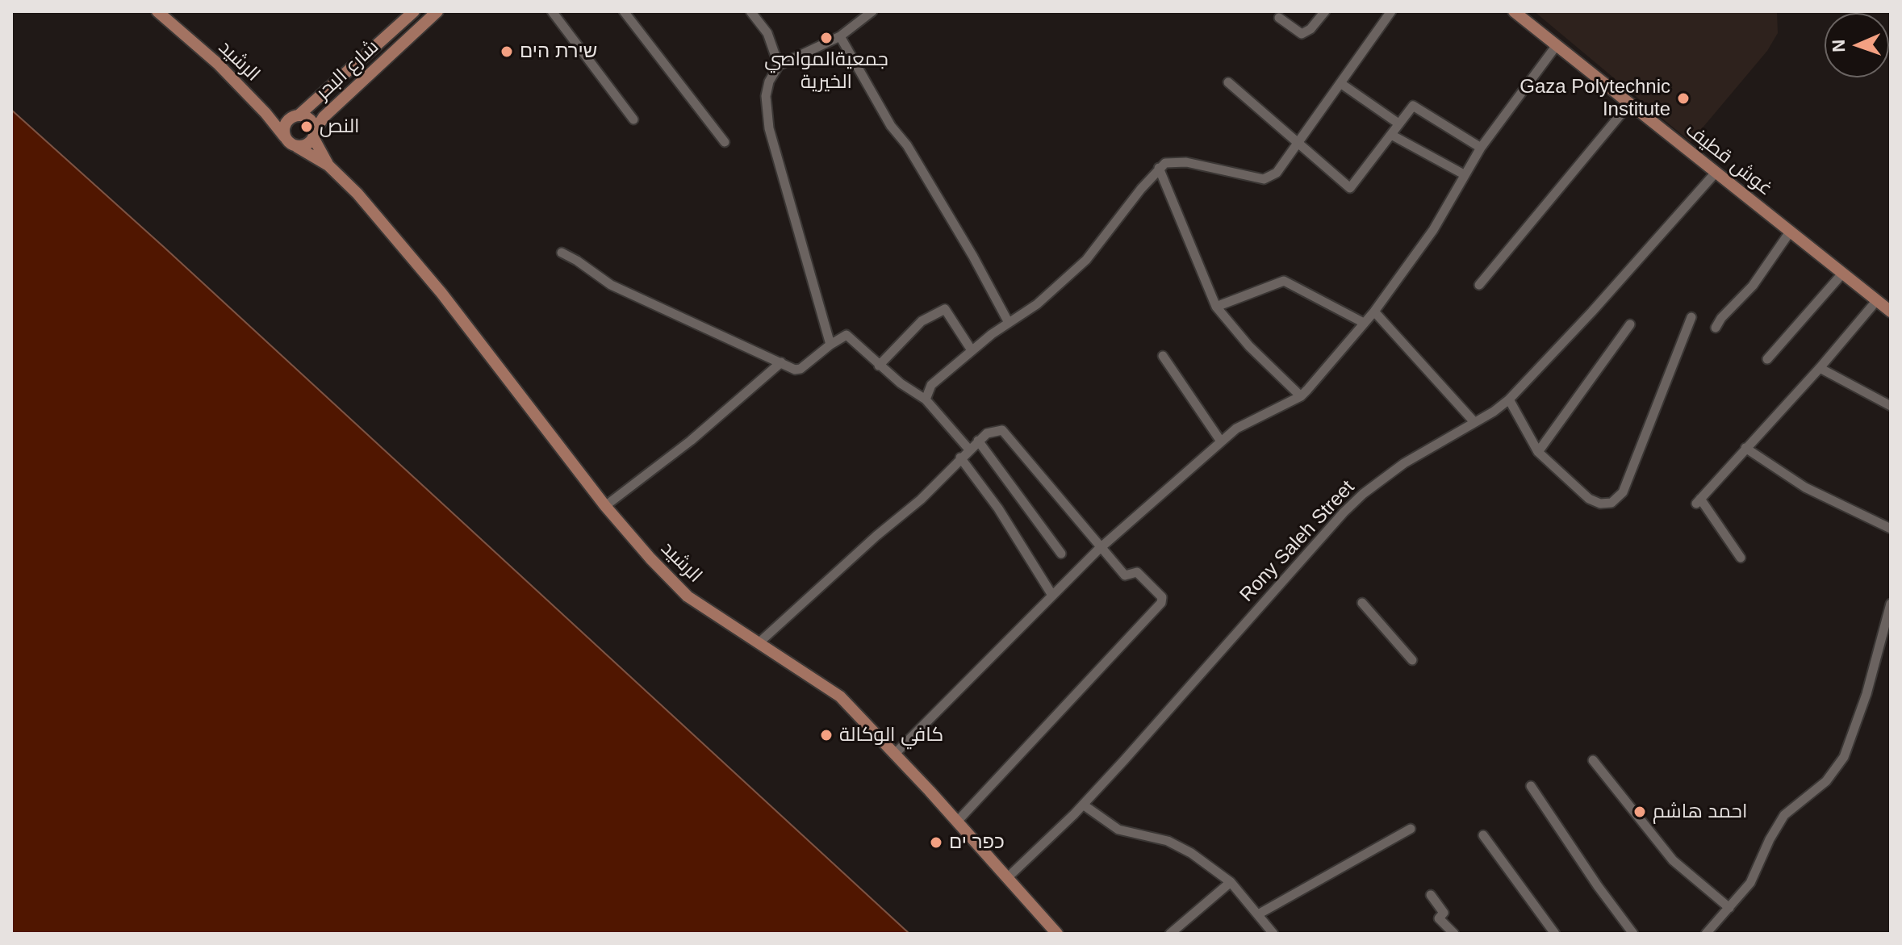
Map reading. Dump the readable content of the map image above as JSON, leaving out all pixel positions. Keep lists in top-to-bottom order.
{
  "streets": {
    "main road": ["الرشيد", "شارع البحر", "غوش قطيف"],
    "street": ["Rony Saleh Street"]
  },
  "crossings": [
    ["الرشيد", "شارع البحر"],
    ["الرشيد", "Rony Saleh Street"],
    ["غوش قطيف", "Rony Saleh Street"]
  ],
  "places": [
    "جمعيةالمواصي الخيرية",
    "שירת הים",
    "Gaza Polytechnic Institute",
    "النص",
    "كافي الوكالة",
    "احمد هاشم",
    "כפר ים"
  ],
  "north": "left"
}
